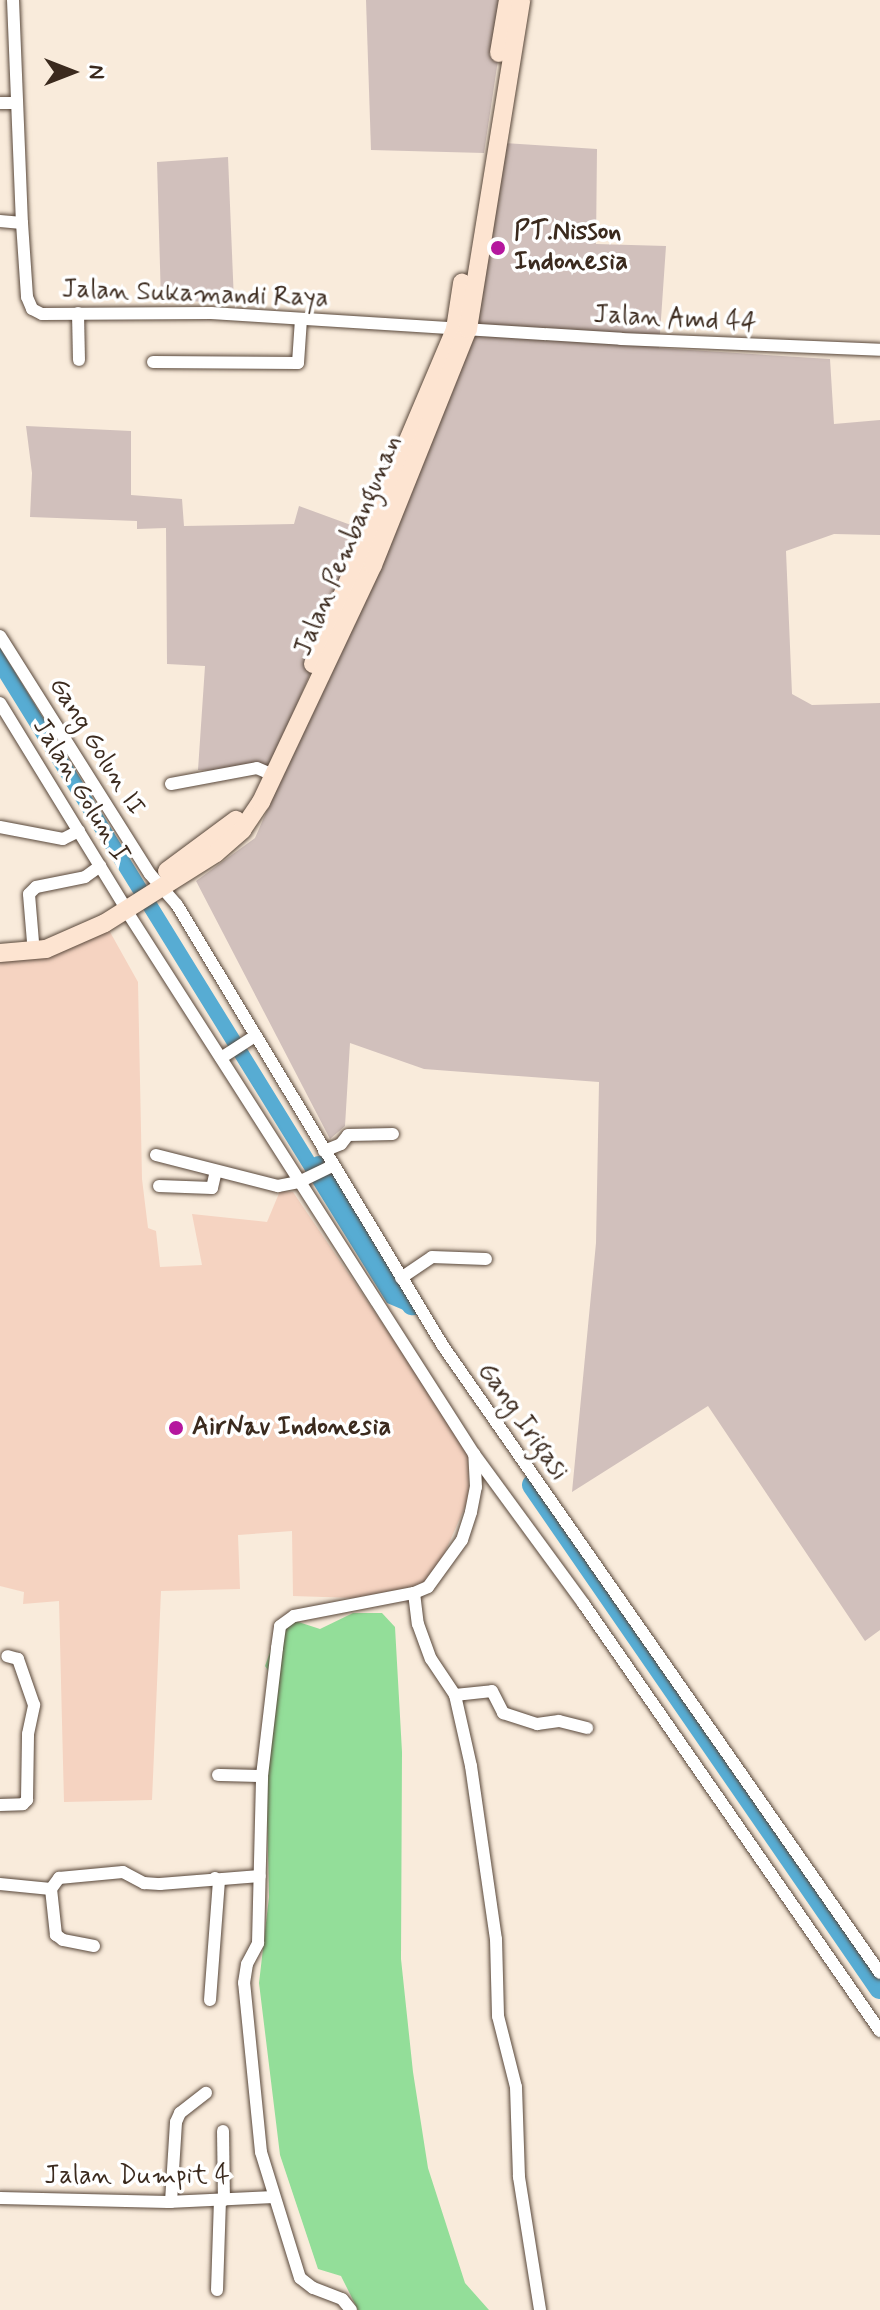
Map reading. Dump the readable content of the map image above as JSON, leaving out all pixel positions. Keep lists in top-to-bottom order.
{
  "streets": {
    "main road": ["Jalan Pembangunan"],
    "street": [
      "Jalan Sukamandi Raya",
      "Jalan Amd 44",
      "Gang Golun II",
      "Jalan Golun I",
      "Gang Irigasi",
      "Jalan Dumpit 4"
    ]
  },
  "crossings": [
    ["Jalan Sukamandi Raya", "Jalan Amd 44"],
    ["Jalan Sukamandi Raya", "Jalan Pembangunan"],
    ["Jalan Amd 44", "Jalan Pembangunan"],
    ["Jalan Pembangunan", "Gang Golun II"],
    ["Jalan Pembangunan", "Jalan Golun I"],
    ["Jalan Pembangunan", "Gang Irigasi"],
    ["Gang Golun II", "Gang Irigasi"]
  ],
  "places": ["PT.Nisson Indonesia", "AirNav Indonesia"],
  "north": "right"
}
